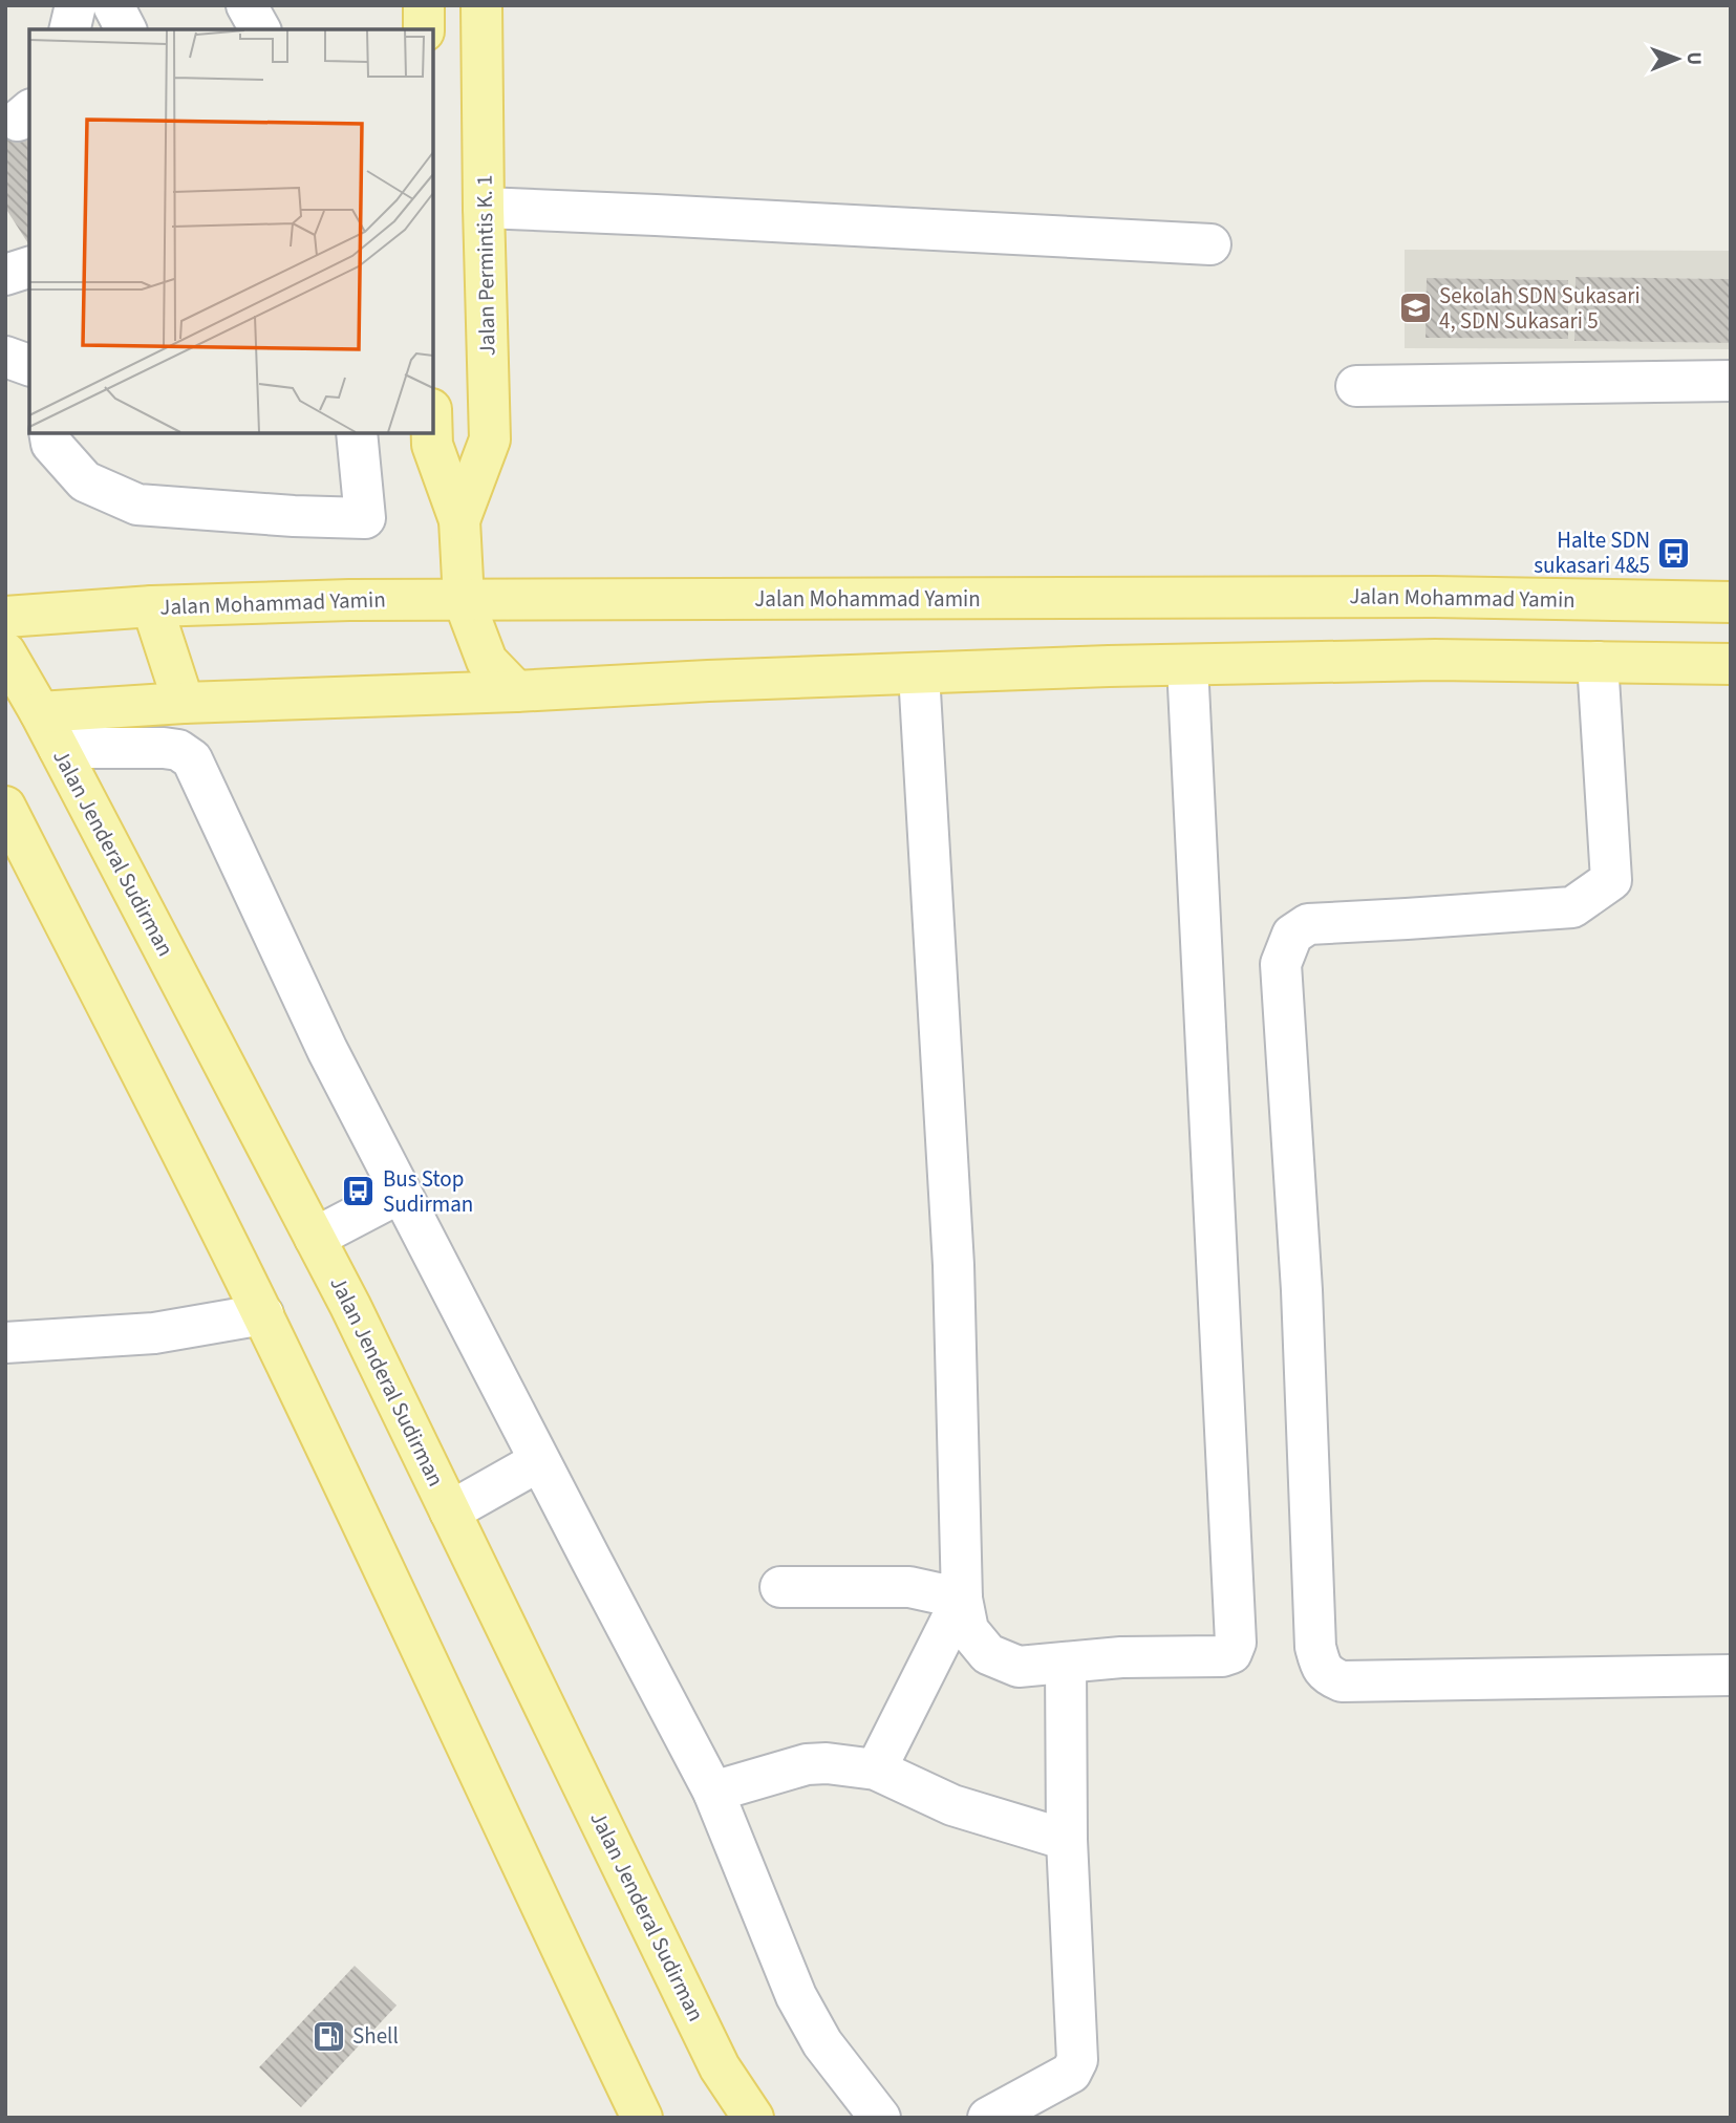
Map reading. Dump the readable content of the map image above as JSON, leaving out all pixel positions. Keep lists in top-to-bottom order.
{
  "streets": {
    "main road": ["Jalan Permintis K. 1", "Jalan Mohammad Yamin", "Jalan Jenderal Sudirman"]
  },
  "crossings": [
    ["Jalan Permintis K. 1", "Jalan Mohammad Yamin"]
  ],
  "places": {
    "school or university": ["Sekolah SDN Sukasari 4, SDN Sukasari 5"],
    "bus stop": ["Halte SDN sukasari 4&5", "Bus Stop Sudirman"],
    "fuel station": ["Shell"]
  },
  "north": "right"
}
